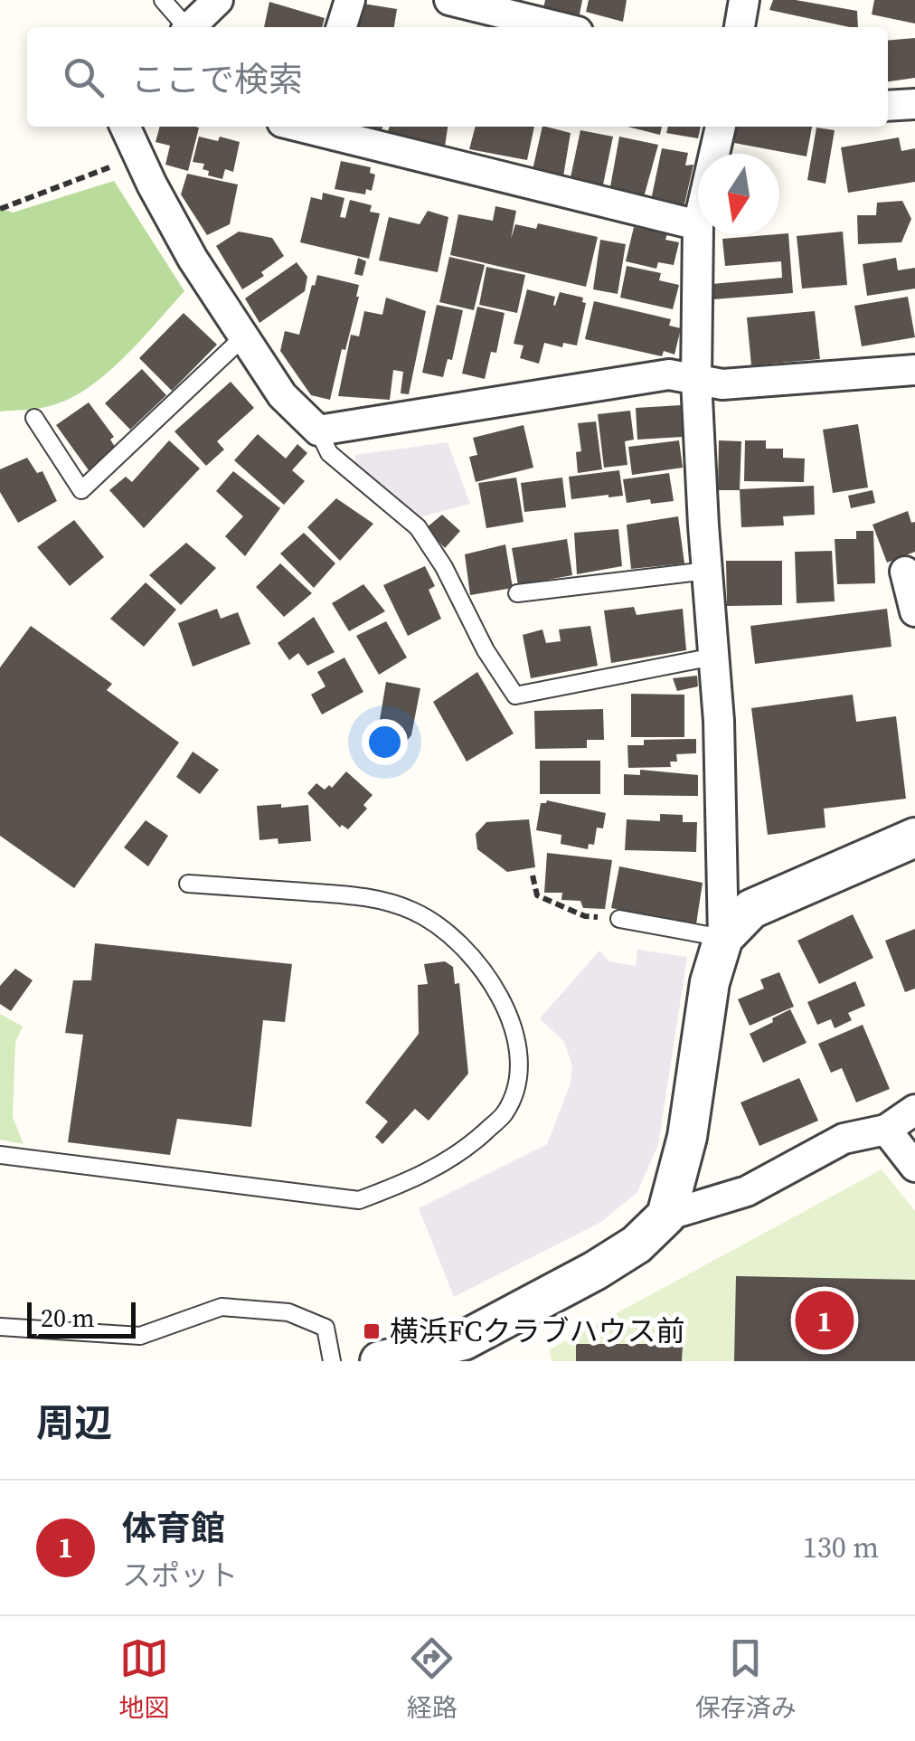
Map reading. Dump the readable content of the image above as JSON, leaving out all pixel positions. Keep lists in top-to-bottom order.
{
  "places": {
    "transit": ["横浜FCクラブハウス前"]
  },
  "scale_bar": "20 m",
  "north": "bottom",
  "page": {
    "search": "ここで検索",
    "pins": "1",
    "scale": "20 m",
    "heading": "周辺",
    "list": [
      {
        "mark": "1",
        "name": "体育館",
        "note": "スポット",
        "value": "130 m"
      }
    ],
    "nav": ["地図", "経路", "保存済み"]
  }
}
